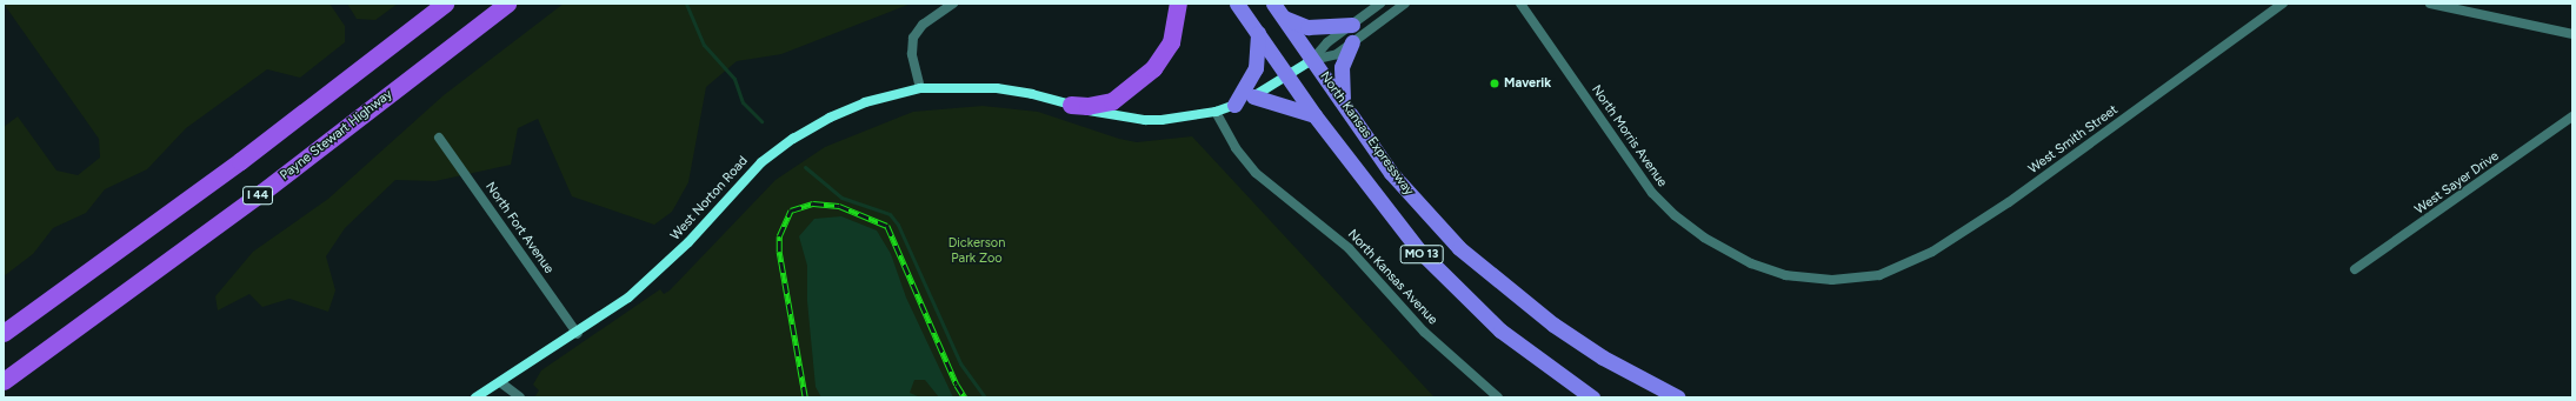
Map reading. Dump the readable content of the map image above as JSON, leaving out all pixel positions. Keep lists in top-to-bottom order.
{
  "streets": {
    "highway": [
      "North Kansas Expressway",
      "Payne Stewart Highway",
      "I 44",
      "MO 13"
    ],
    "main road": ["West Norton Road"],
    "street": [
      "North Morris Avenue",
      "West Smith Street",
      "West Sayer Drive",
      "North Fort Avenue",
      "North Kansas Avenue"
    ]
  },
  "crossings": [
    ["North Kansas Expressway", "West Norton Road"],
    ["North Morris Avenue", "West Smith Street"],
    ["West Norton Road", "North Fort Avenue"],
    ["West Norton Road", "MO 13"],
    ["West Norton Road", "North Kansas Avenue"]
  ],
  "parks": ["Dickerson Park Zoo"],
  "places": ["Maverik"]
}
